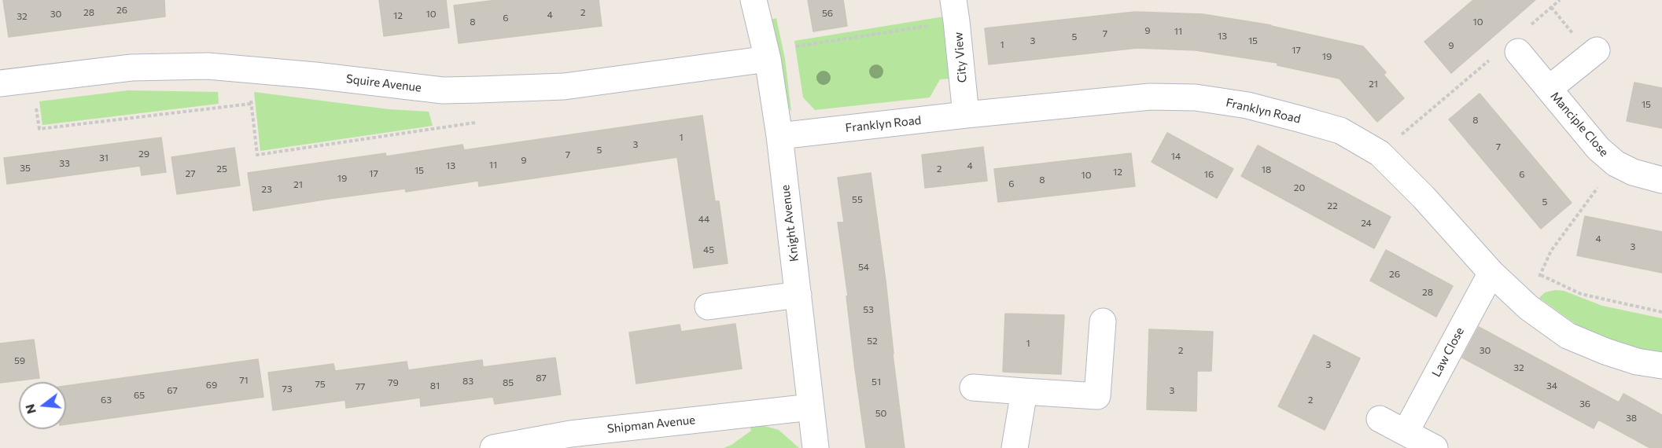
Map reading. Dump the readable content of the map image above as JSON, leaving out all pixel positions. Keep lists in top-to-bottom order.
{
  "streets": {
    "street": [
      "City View",
      "Squire Avenue",
      "Franklyn Road",
      "Manciple Close",
      "Knight Avenue",
      "Law Close",
      "Shipman Avenue"
    ]
  },
  "crossings": [
    ["City View", "Franklyn Road"],
    ["Squire Avenue", "Knight Avenue"],
    ["Franklyn Road", "Knight Avenue"],
    ["Franklyn Road", "Law Close"],
    ["Knight Avenue", "Shipman Avenue"]
  ],
  "house_numbers": [
    "26",
    "28",
    "2",
    "56",
    "30",
    "10",
    "4",
    "12",
    "32",
    "6",
    "8",
    "10",
    "9",
    "11",
    "7",
    "13",
    "5",
    "3",
    "15",
    "1",
    "9",
    "17",
    "19",
    "21",
    "15",
    "8",
    "1",
    "3",
    "7",
    "5",
    "29",
    "7",
    "14",
    "31",
    "9",
    "33",
    "11",
    "13",
    "4",
    "35",
    "25",
    "2",
    "18",
    "15",
    "12",
    "27",
    "17",
    "16",
    "6",
    "10",
    "19",
    "8",
    "6",
    "21",
    "20",
    "23",
    "55",
    "5",
    "22",
    "44",
    "24",
    "4",
    "3",
    "45",
    "54",
    "26",
    "28",
    "53",
    "52",
    "1",
    "2",
    "30",
    "59",
    "3",
    "32",
    "87",
    "71",
    "83",
    "51",
    "79",
    "85",
    "75",
    "69",
    "81",
    "34",
    "77",
    "73",
    "67",
    "3",
    "65",
    "63",
    "2",
    "36",
    "50",
    "38"
  ],
  "north": "left"
}
